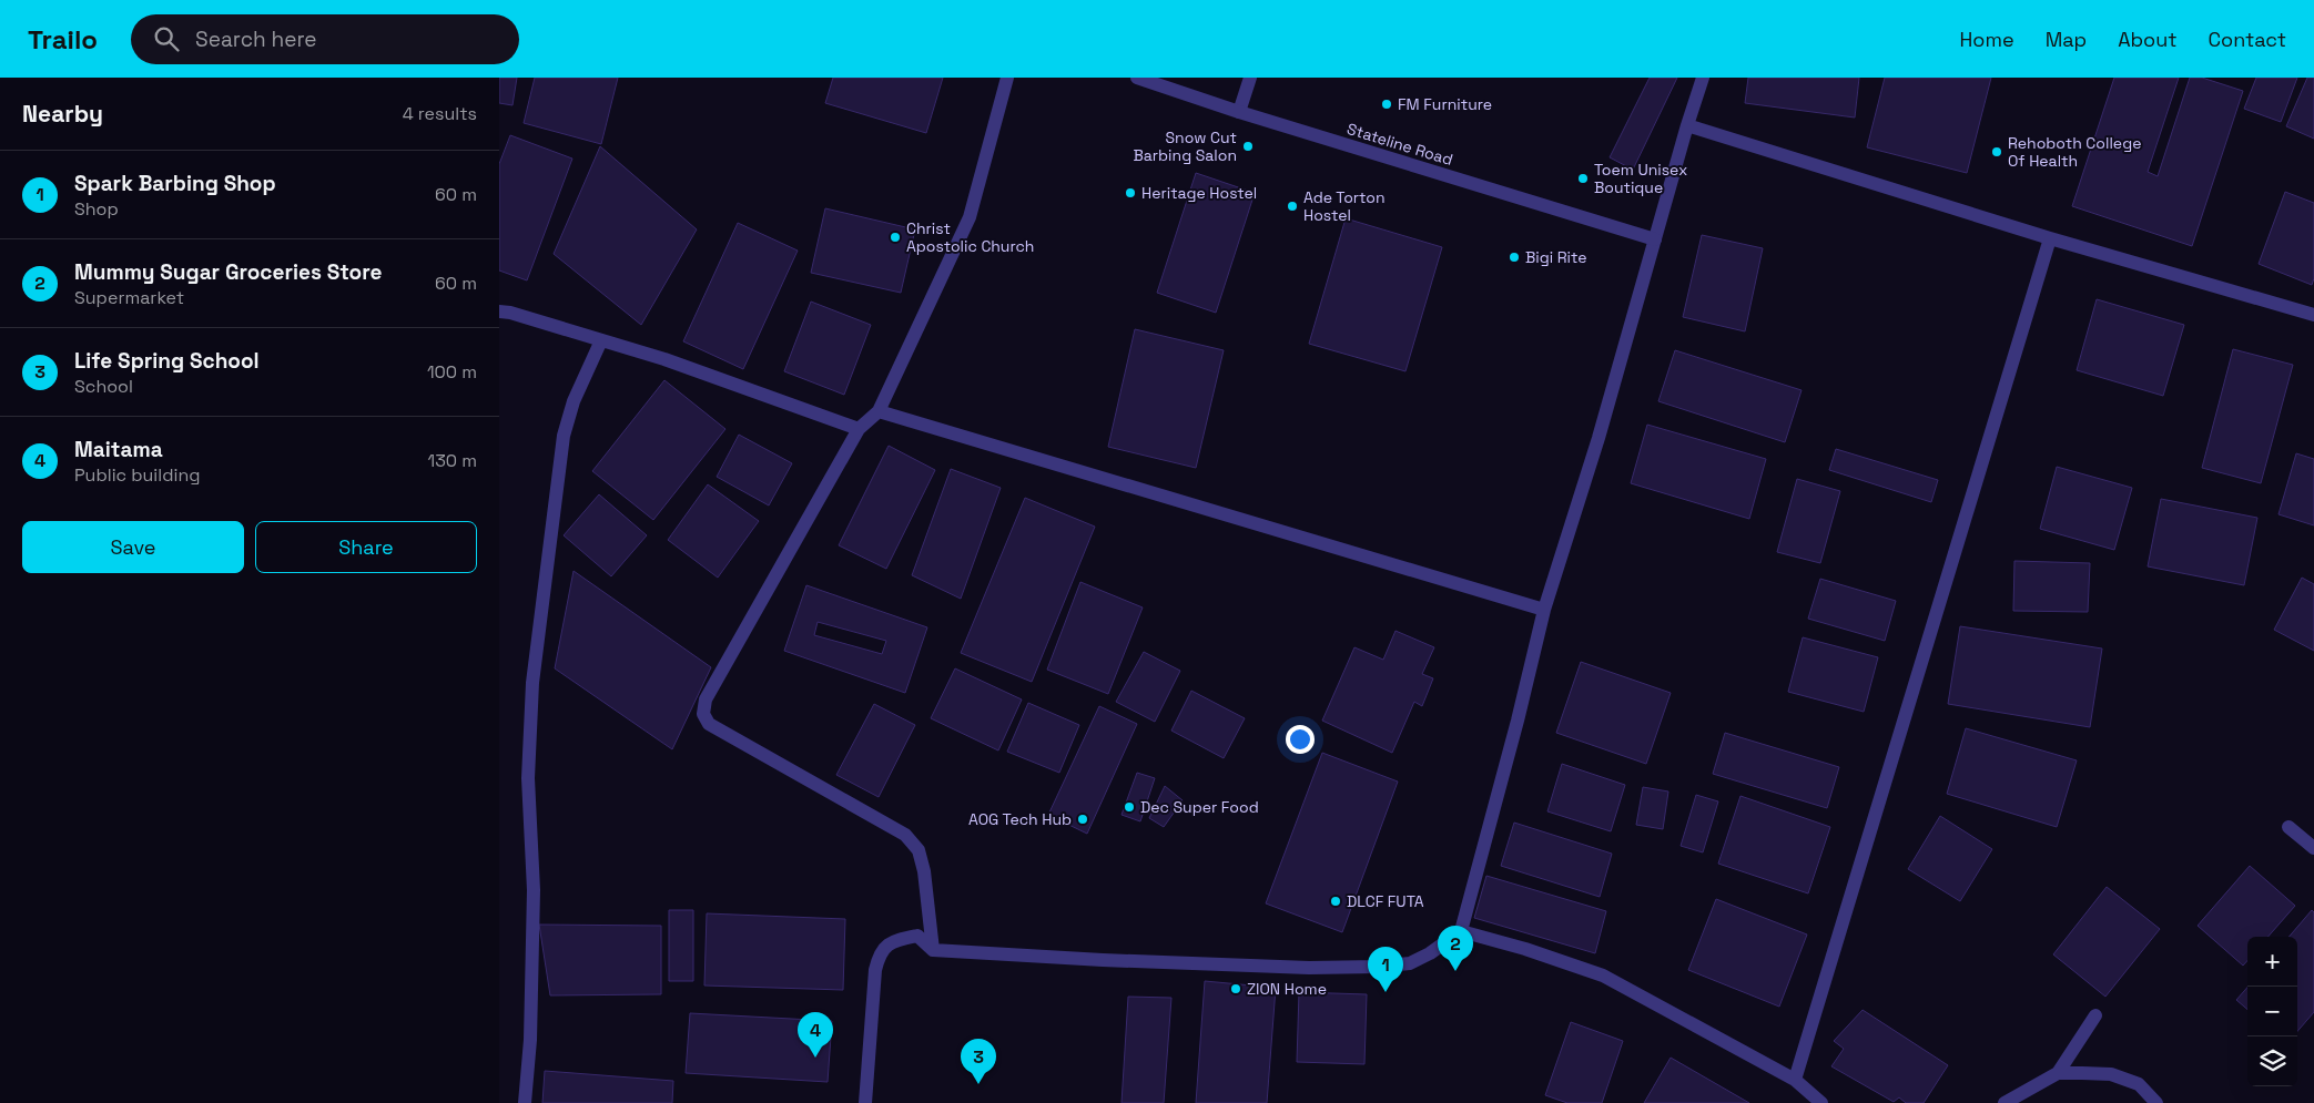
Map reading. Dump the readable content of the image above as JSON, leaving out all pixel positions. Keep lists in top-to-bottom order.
{
  "streets": {
    "street": ["Stateline Road"]
  },
  "places": [
    "FM Furniture",
    "Snow Cut Barbing Salon",
    "Rehoboth College Of Health",
    "Toem Unisex Boutique",
    "Heritage Hostel",
    "Ade Torton Hostel",
    "Christ Apostolic Church",
    "Bigi Rite",
    "Dec Super Food",
    "AOG Tech Hub",
    "DLCF FUTA",
    "ZION Home"
  ],
  "page": {
    "header": "Trailo",
    "search": "Search here",
    "nav": [
      "Home",
      "Map",
      "About",
      "Contact"
    ],
    "heading": ["Nearby", "4 results"],
    "list": [
      {
        "mark": "1",
        "name": "Spark Barbing Shop",
        "note": "Shop",
        "value": "60 m"
      },
      {
        "mark": "2",
        "name": "Mummy Sugar Groceries Store",
        "note": "Supermarket",
        "value": "60 m"
      },
      {
        "mark": "3",
        "name": "Life Spring School",
        "note": "School",
        "value": "100 m"
      },
      {
        "mark": "4",
        "name": "Maitama",
        "note": "Public building",
        "value": "130 m"
      }
    ],
    "buttons": ["Save", "Share"],
    "pins": [
      "2",
      "1",
      "4",
      "3"
    ],
    "map_buttons": ["+", "−"]
  }
}
